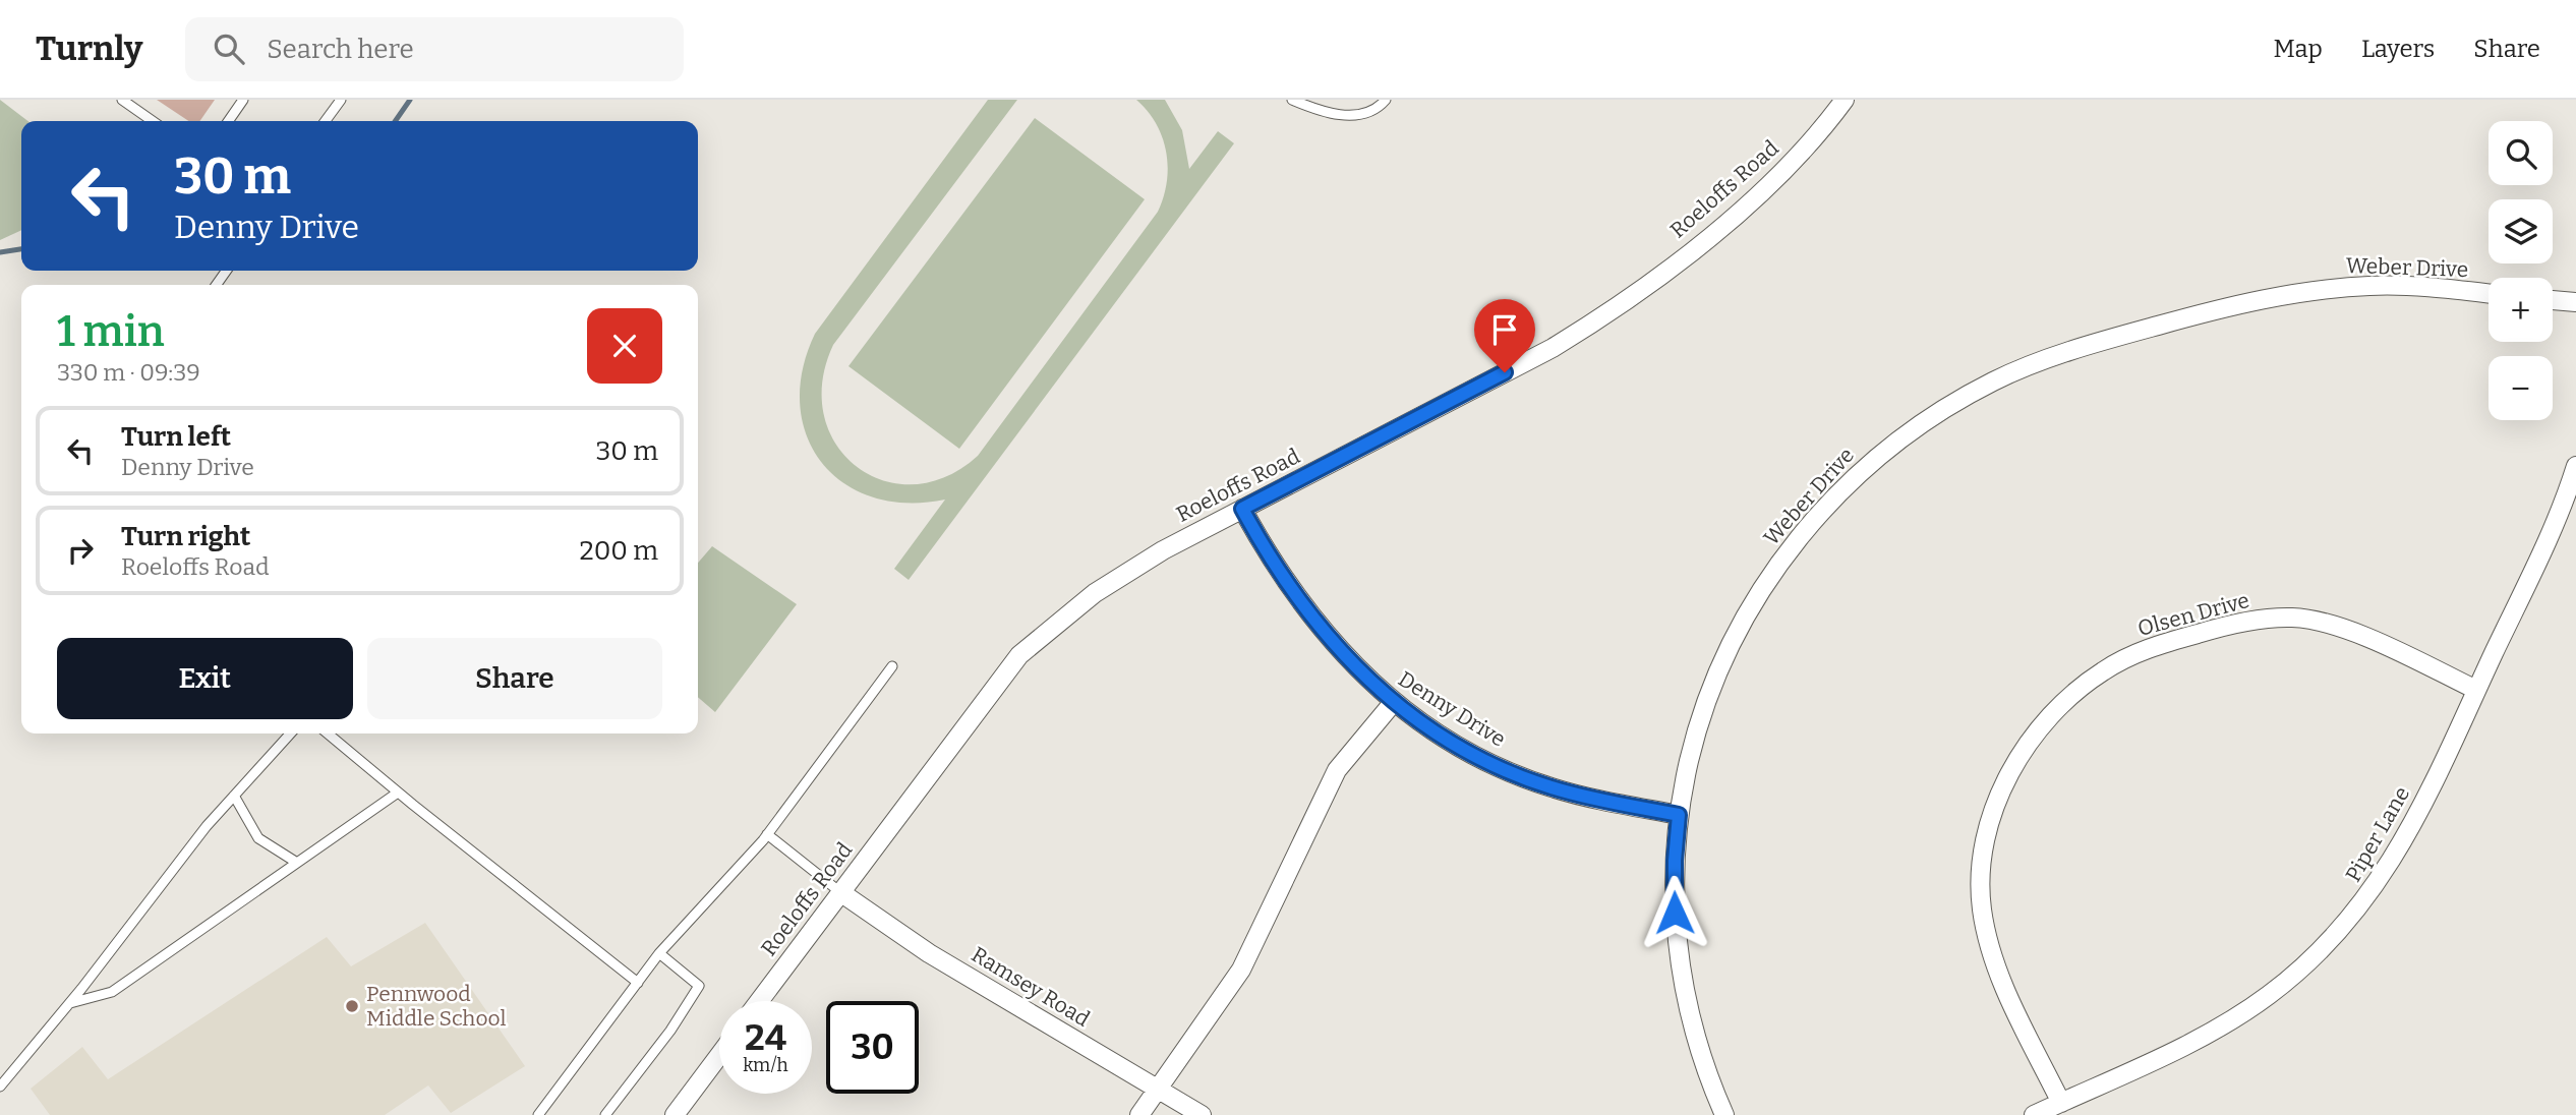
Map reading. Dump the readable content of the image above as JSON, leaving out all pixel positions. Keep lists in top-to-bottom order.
{
  "streets": {
    "street": [
      "Roeloffs Road",
      "Weber Drive",
      "Olsen Drive",
      "Denny Drive",
      "Piper Lane",
      "Ramsey Road"
    ]
  },
  "crossings": [
    ["Roeloffs Road", "Denny Drive"],
    ["Roeloffs Road", "Ramsey Road"],
    ["Weber Drive", "Denny Drive"],
    ["Olsen Drive", "Piper Lane"]
  ],
  "places": ["Pennwood Middle School"],
  "page": {
    "header": "Turnly",
    "search": "Search here",
    "nav": ["Map", "Layers", "Share"],
    "map_buttons": ["+", "−"],
    "turn": ["30 m", "Denny Drive"],
    "heading": ["1 min", "330 m · 09:39"],
    "list": [
      {
        "name": "Turn left",
        "note": "Denny Drive",
        "value": "30 m"
      },
      {
        "name": "Turn right",
        "note": "Roeloffs Road",
        "value": "200 m"
      }
    ],
    "buttons": ["Exit", "Share"],
    "speed": "24 km/h",
    "limit": "30"
  }
}
